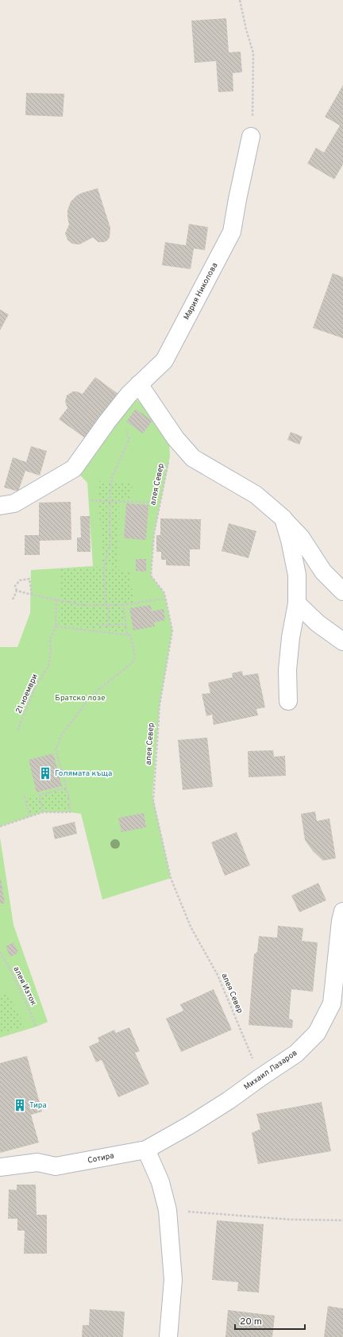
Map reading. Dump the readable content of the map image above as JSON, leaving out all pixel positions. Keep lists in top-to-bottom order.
{
  "streets": {
    "street": ["Мария Николова", "Михаил Лазаров", "Сотира"],
    "path": ["алея Север", "21 ноември", "алея Изток"]
  },
  "crossings": [
    ["Михаил Лазаров", "Сотира"]
  ],
  "parks": ["Братско лозе"],
  "places": {
    "building": ["Голямата къща", "Тира"]
  },
  "scale_bar": "20 m"
}
